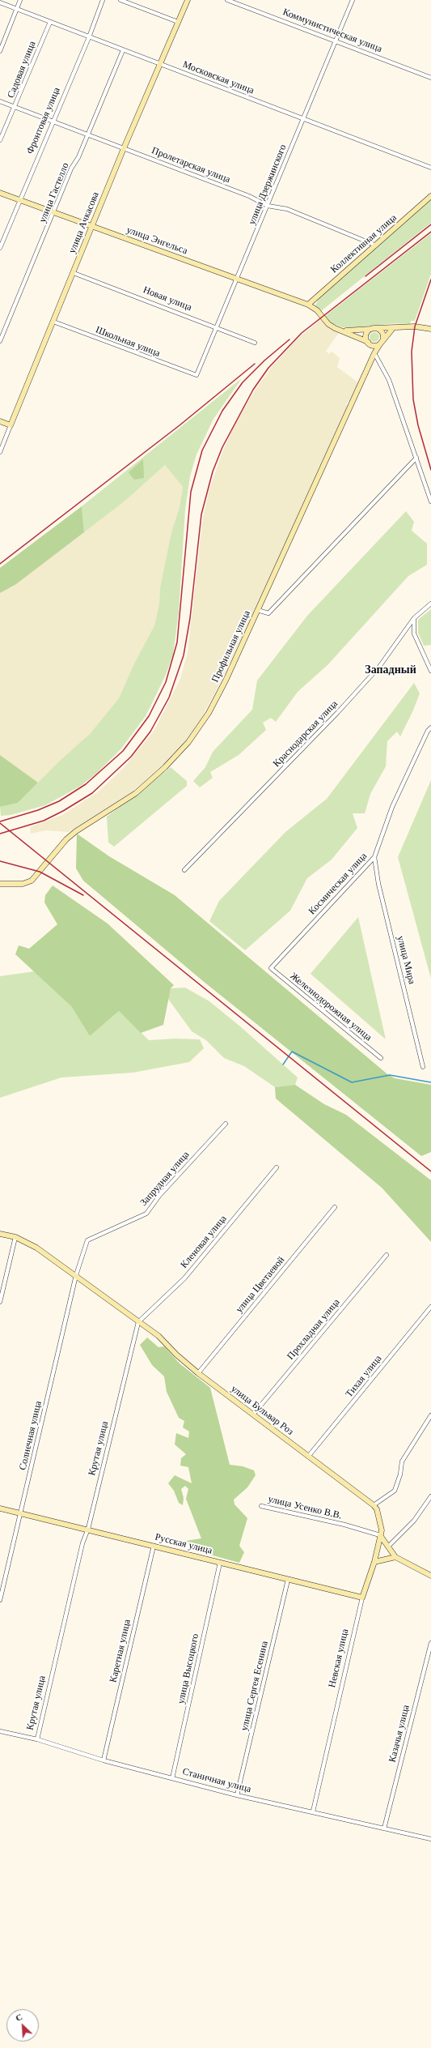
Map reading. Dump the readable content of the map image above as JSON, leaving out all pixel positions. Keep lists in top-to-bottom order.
{
  "streets": {
    "street": [
      "Коммунистическая улица",
      "Садовая улица",
      "Московская улица",
      "Фронтовая улица",
      "Пролетарская улица",
      "улица Дзержинского",
      "улица Гастелло",
      "улица Ачкасова",
      "улица Энгельса",
      "Коллективная улица",
      "Новая улица",
      "Школьная улица",
      "Профильная улица",
      "Краснодарская улица",
      "Космическая улица",
      "улица Мира",
      "Железнодорожная улица",
      "Запрудная улица",
      "Кленовая улица",
      "улица Цветаевой",
      "Прохладная улица",
      "Тихая улица",
      "улица Бульвар Роз",
      "Солнечная улица",
      "Крутая улица",
      "улица Усенко В.В.",
      "Русская улица",
      "Каретная улица",
      "Невская улица",
      "улица Высоцкого",
      "улица Сергея Есенина",
      "Казачья улица",
      "Станичная улица"
    ]
  },
  "crossings": [
    ["Коммунистическая улица", "улица Дзержинского"],
    ["Садовая улица", "Московская улица"],
    ["Садовая улица", "Пролетарская улица"],
    ["Московская улица", "Фронтовая улица"],
    ["Московская улица", "улица Дзержинского"],
    ["Московская улица", "улица Гастелло"],
    ["Московская улица", "улица Ачкасова"],
    ["Фронтовая улица", "Пролетарская улица"],
    ["Фронтовая улица", "улица Энгельса"],
    ["Пролетарская улица", "улица Дзержинского"],
    ["Пролетарская улица", "улица Гастелло"],
    ["Пролетарская улица", "улица Ачкасова"],
    ["Пролетарская улица", "Коллективная улица"],
    ["улица Дзержинского", "улица Энгельса"],
    ["улица Дзержинского", "Новая улица"],
    ["улица Дзержинского", "Школьная улица"],
    ["улица Гастелло", "улица Энгельса"],
    ["улица Ачкасова", "улица Энгельса"],
    ["улица Ачкасова", "Новая улица"],
    ["улица Ачкасова", "Школьная улица"],
    ["улица Энгельса", "Коллективная улица"],
    ["Космическая улица", "улица Мира"],
    ["Космическая улица", "Железнодорожная улица"],
    ["Запрудная улица", "Солнечная улица"],
    ["Кленовая улица", "улица Бульвар Роз"],
    ["Кленовая улица", "Крутая улица"],
    ["улица Цветаевой", "улица Бульвар Роз"],
    ["Прохладная улица", "улица Бульвар Роз"],
    ["Тихая улица", "улица Бульвар Роз"],
    ["улица Бульвар Роз", "Крутая улица"],
    ["улица Бульвар Роз", "Невская улица"],
    ["Солнечная улица", "Русская улица"],
    ["Крутая улица", "Русская улица"],
    ["Крутая улица", "Станичная улица"],
    ["улица Усенко В.В.", "Невская улица"],
    ["Русская улица", "Каретная улица"],
    ["Русская улица", "Невская улица"],
    ["Русская улица", "улица Высоцкого"],
    ["Русская улица", "улица Сергея Есенина"],
    ["Каретная улица", "Станичная улица"],
    ["Невская улица", "Станичная улица"],
    ["улица Высоцкого", "Станичная улица"],
    ["улица Сергея Есенина", "Станичная улица"],
    ["Казачья улица", "Станичная улица"]
  ],
  "districts": ["Западный"],
  "north": "top left"
}
